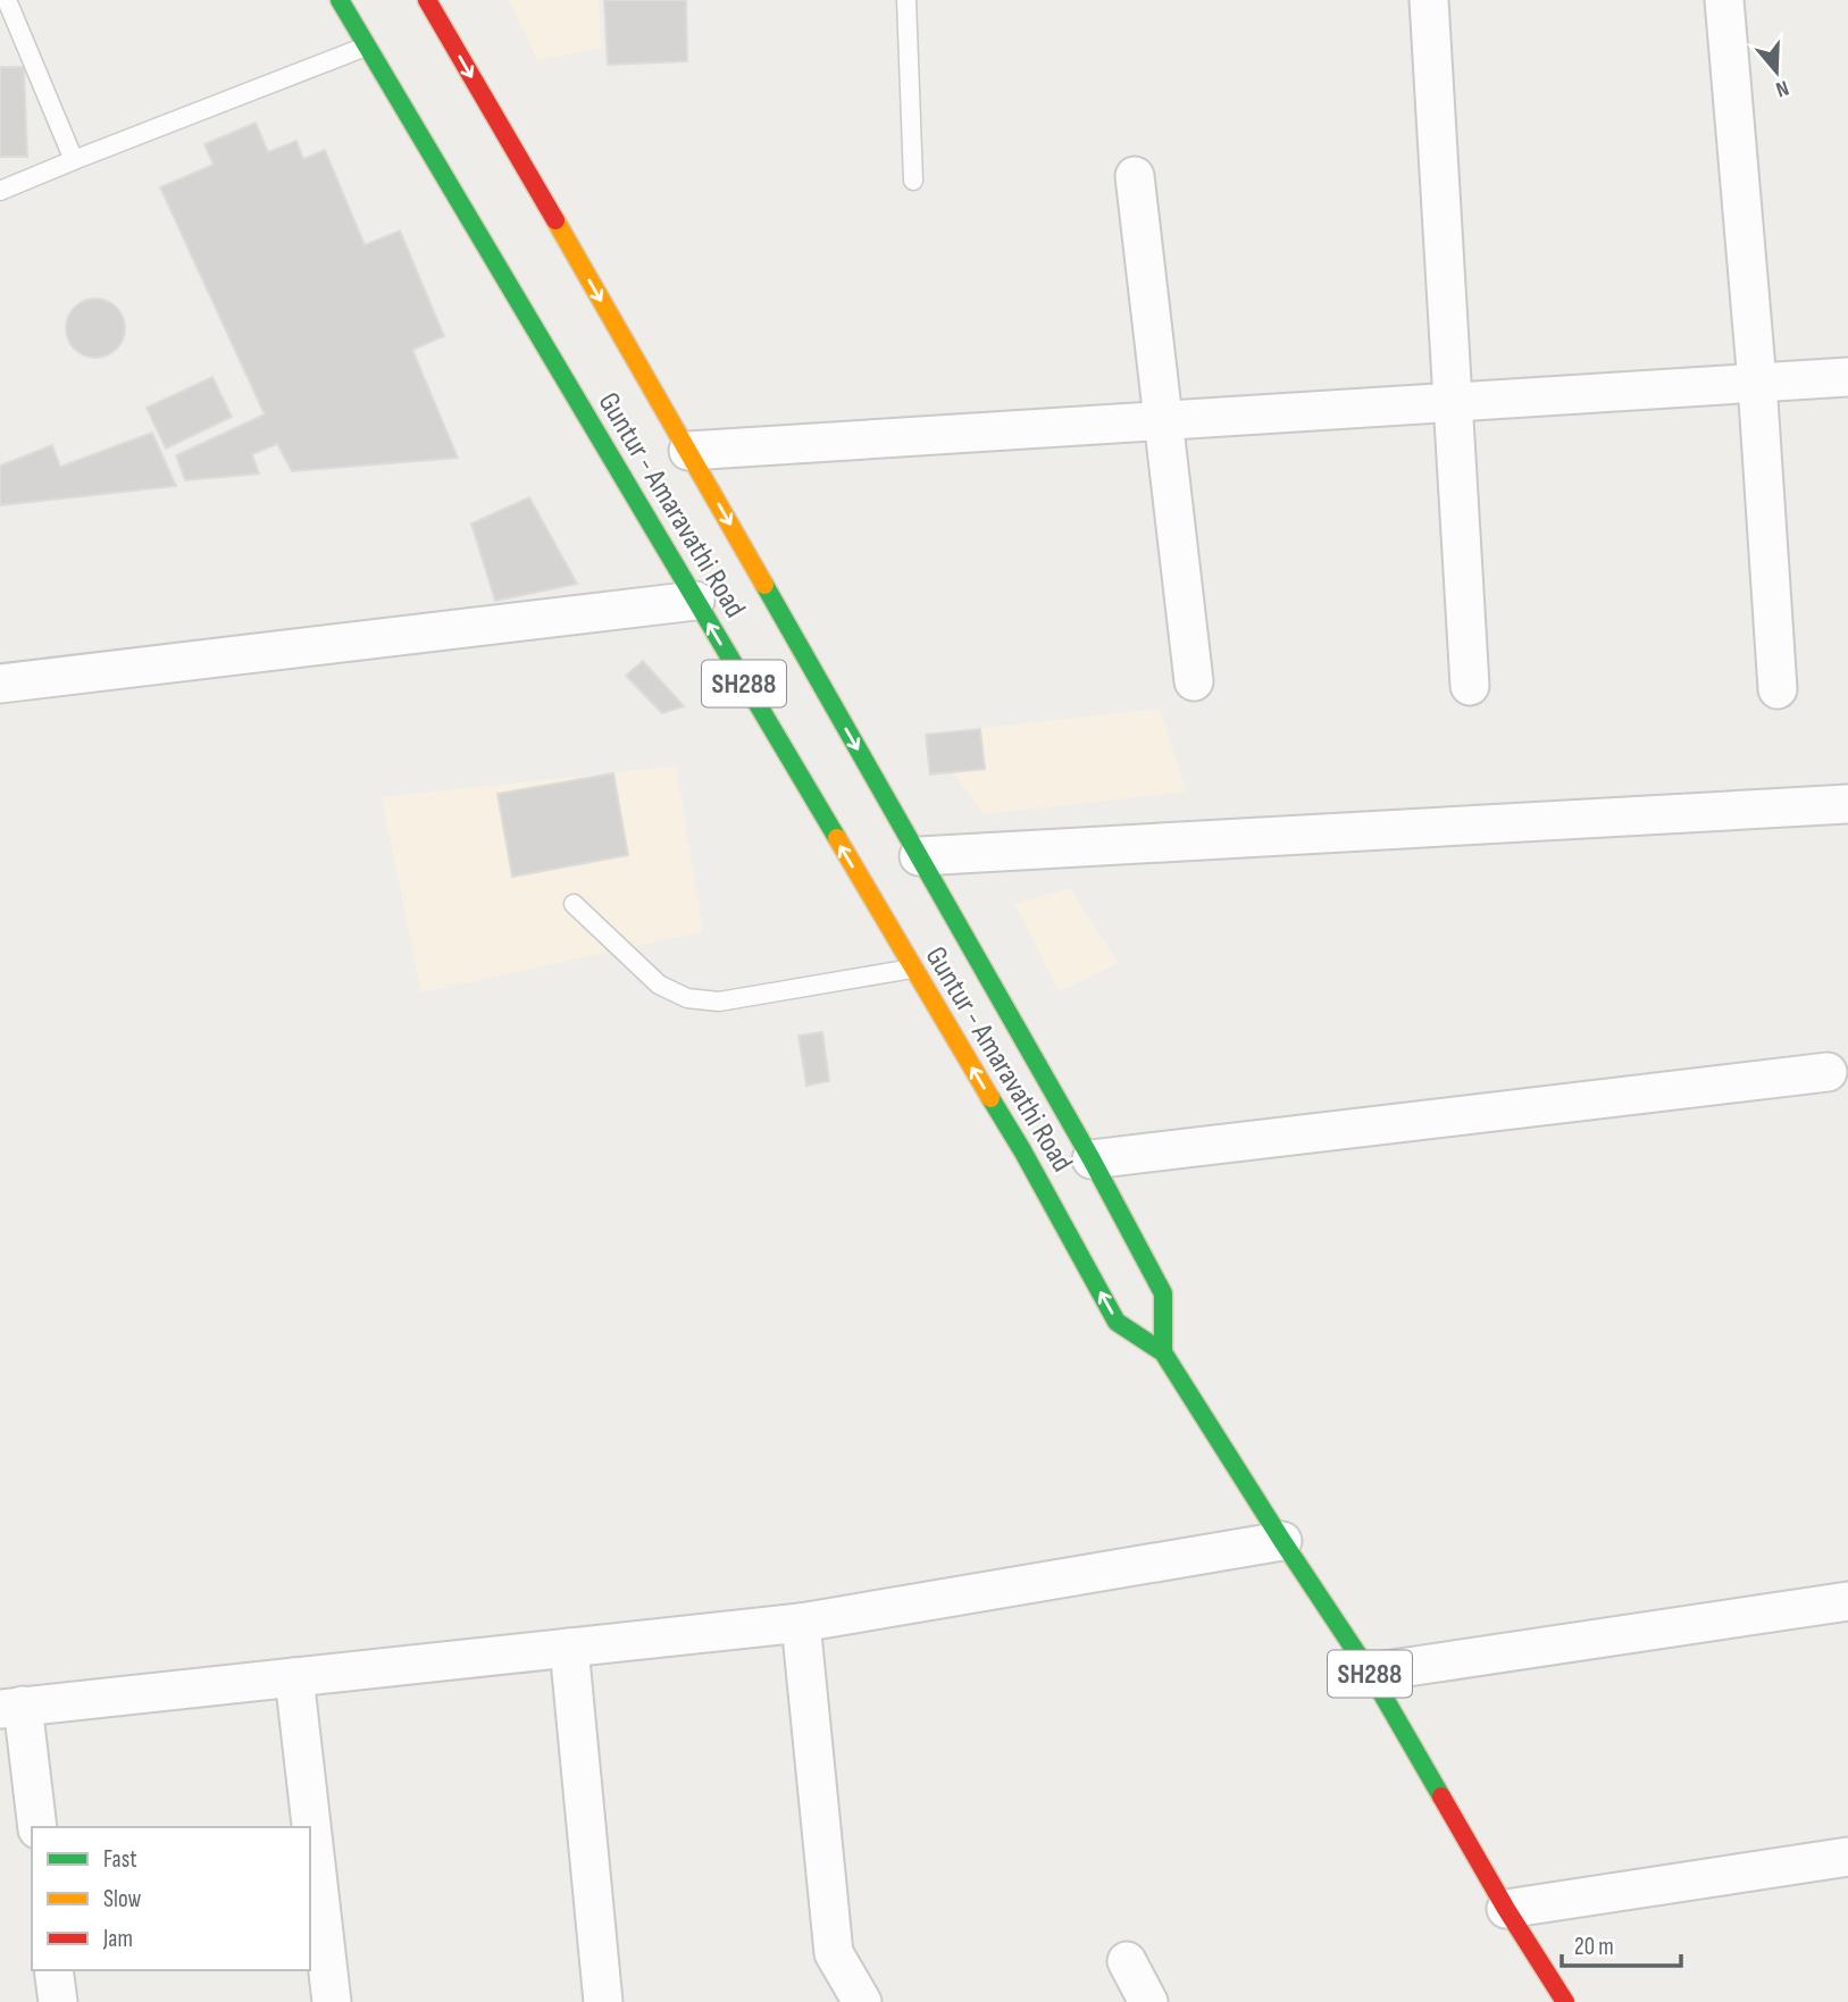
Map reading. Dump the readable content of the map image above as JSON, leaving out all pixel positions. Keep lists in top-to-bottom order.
{
  "streets": {
    "main road": ["Guntur - Amaravathi Road", "SH288"]
  },
  "legend": ["Fast", "Slow", "Jam"],
  "scale_bar": "20 m",
  "north": "bottom"
}
